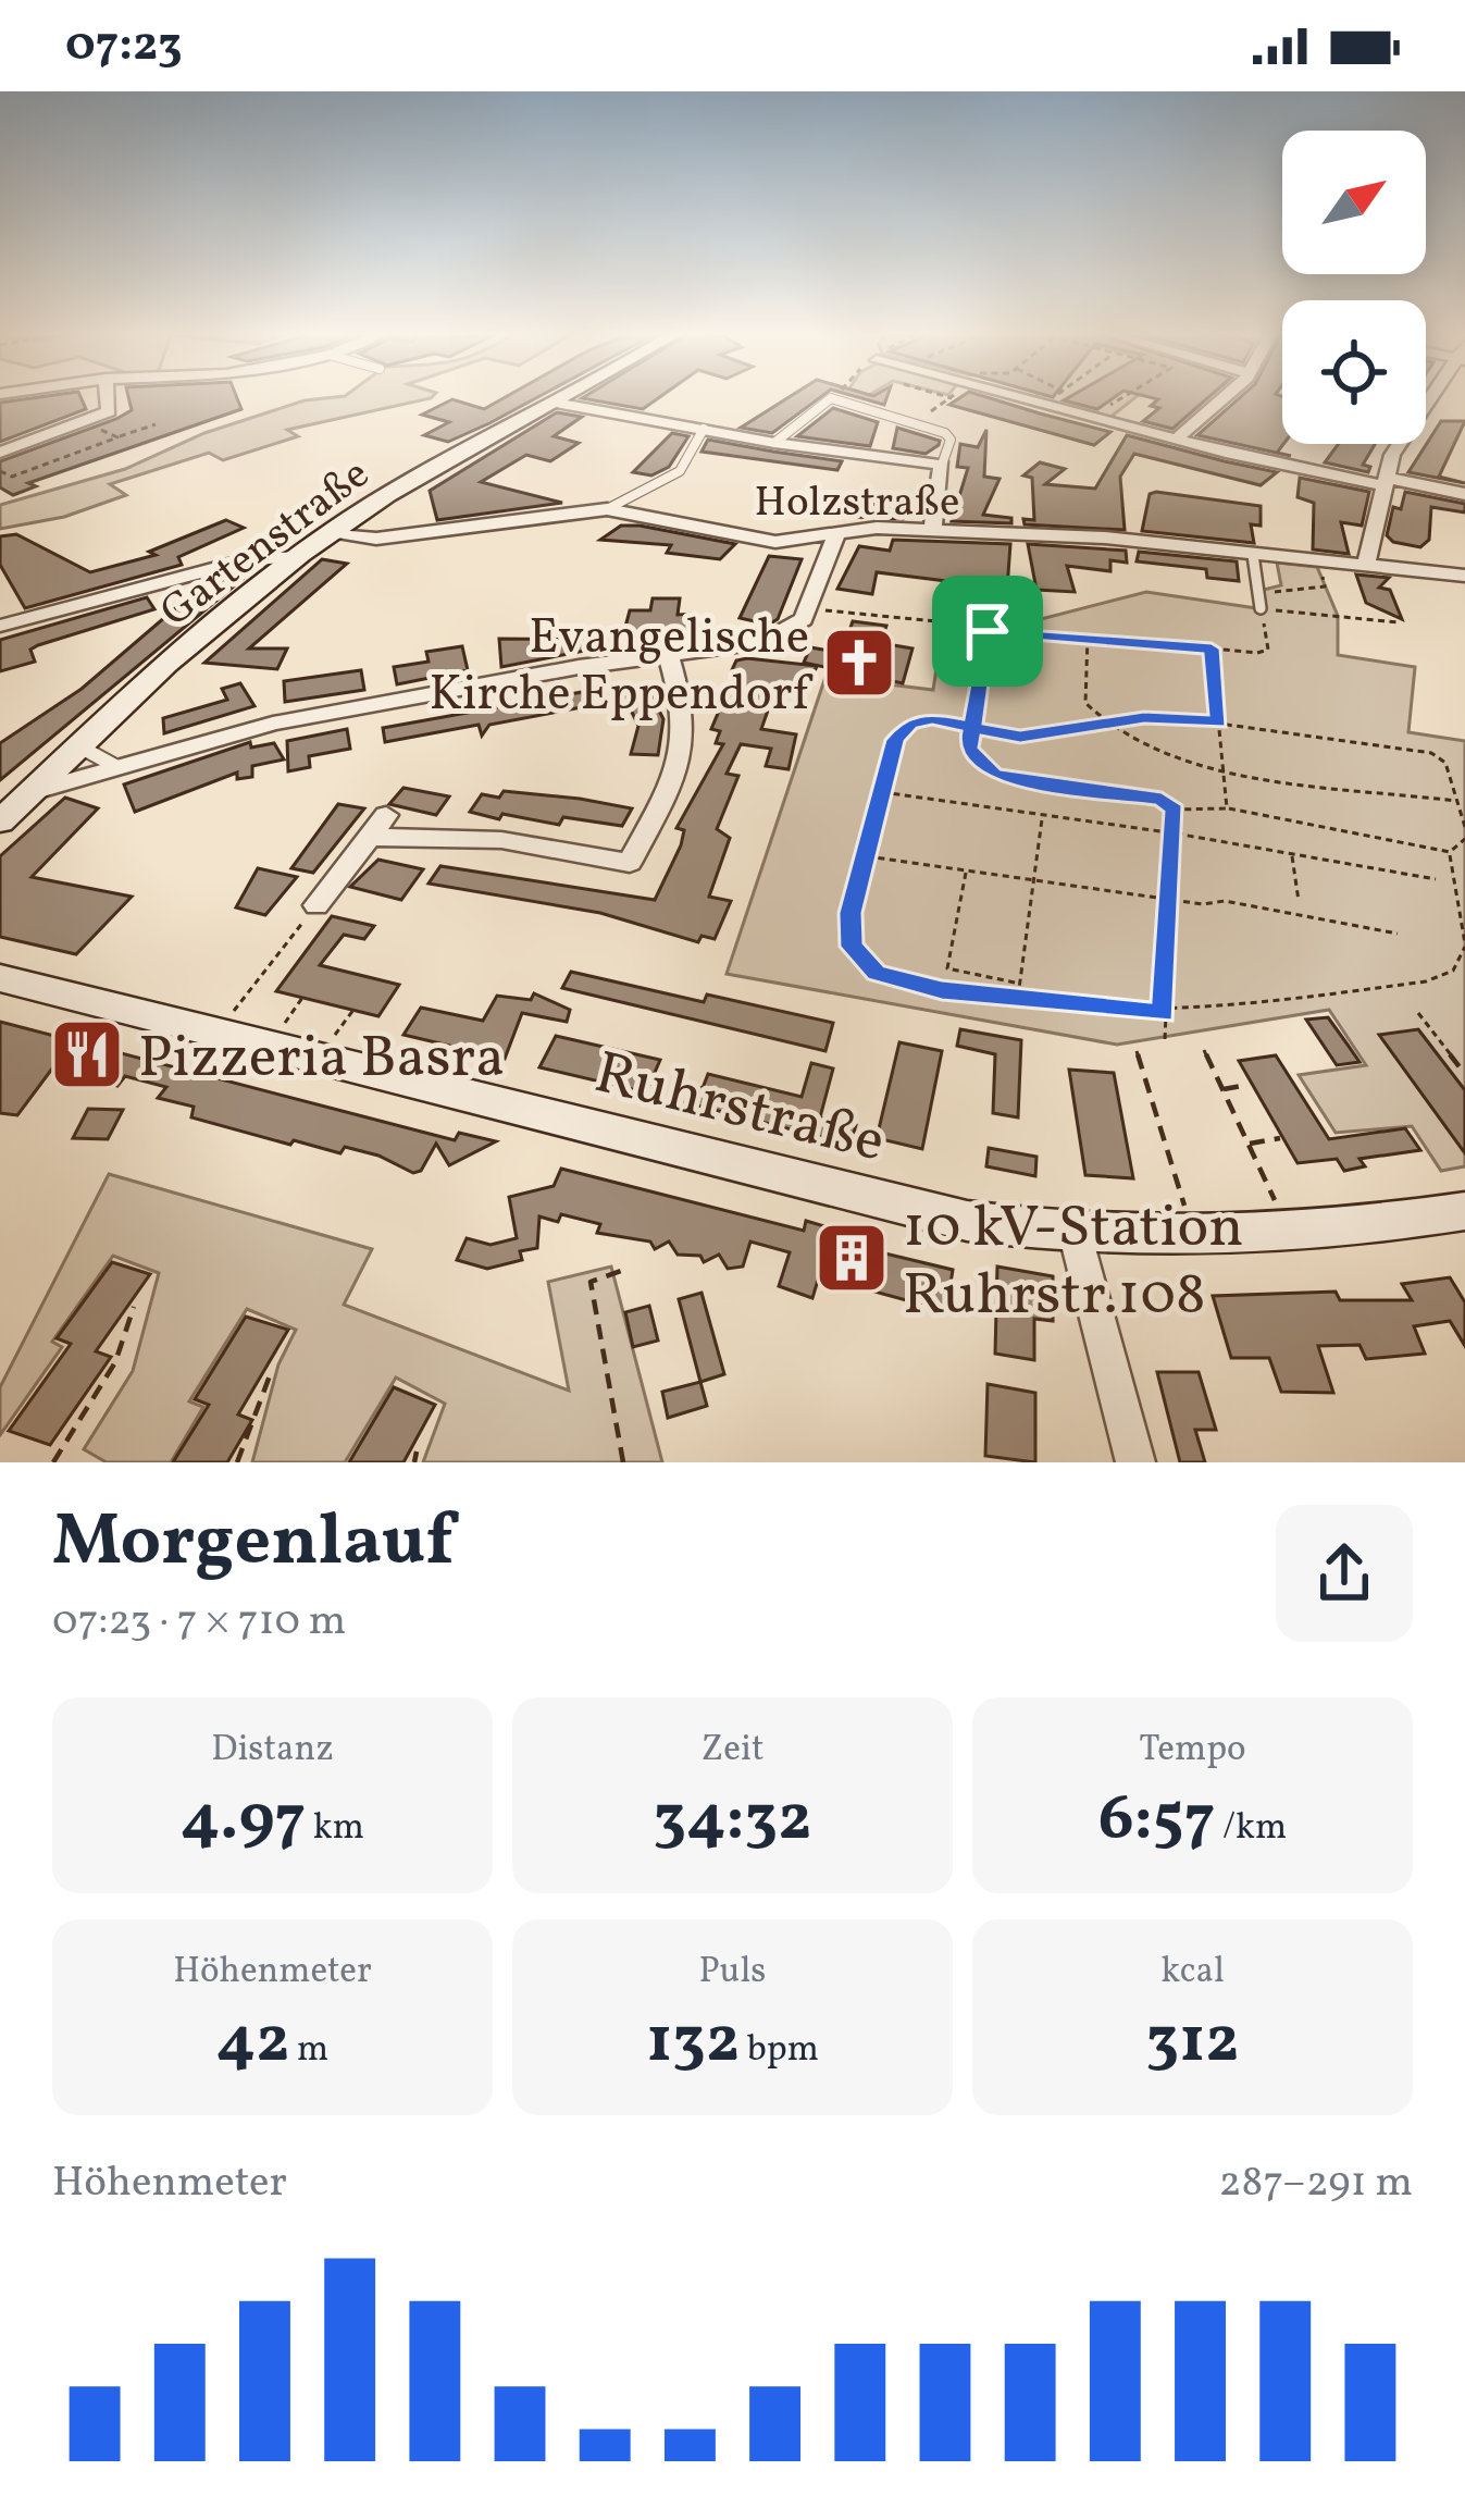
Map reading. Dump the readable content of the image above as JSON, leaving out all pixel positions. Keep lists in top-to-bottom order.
{
  "streets": {
    "street": ["Holzstraße", "Gartenstraße", "Ruhrstraße"]
  },
  "crossings": [
    ["Holzstraße", "Gartenstraße"]
  ],
  "places": {
    "church": ["Evangelische Kirche Eppendorf"],
    "restaurant": ["Pizzeria Basra"],
    "building": ["10 kV-Station Ruhrstr.108"]
  },
  "north": "top right",
  "page": {
    "status": "07:23",
    "heading": ["Morgenlauf", "07:23 · 7 × 710 m"],
    "stats": [
      ["Distanz", "4.97 km"],
      ["Zeit", "34:32"],
      ["Tempo", "6:57 /km"],
      ["Höhenmeter", "42 m"],
      ["Puls", "132 bpm"],
      ["kcal", "312"]
    ],
    "chart": ["Höhenmeter", "287–291 m"]
  }
}
